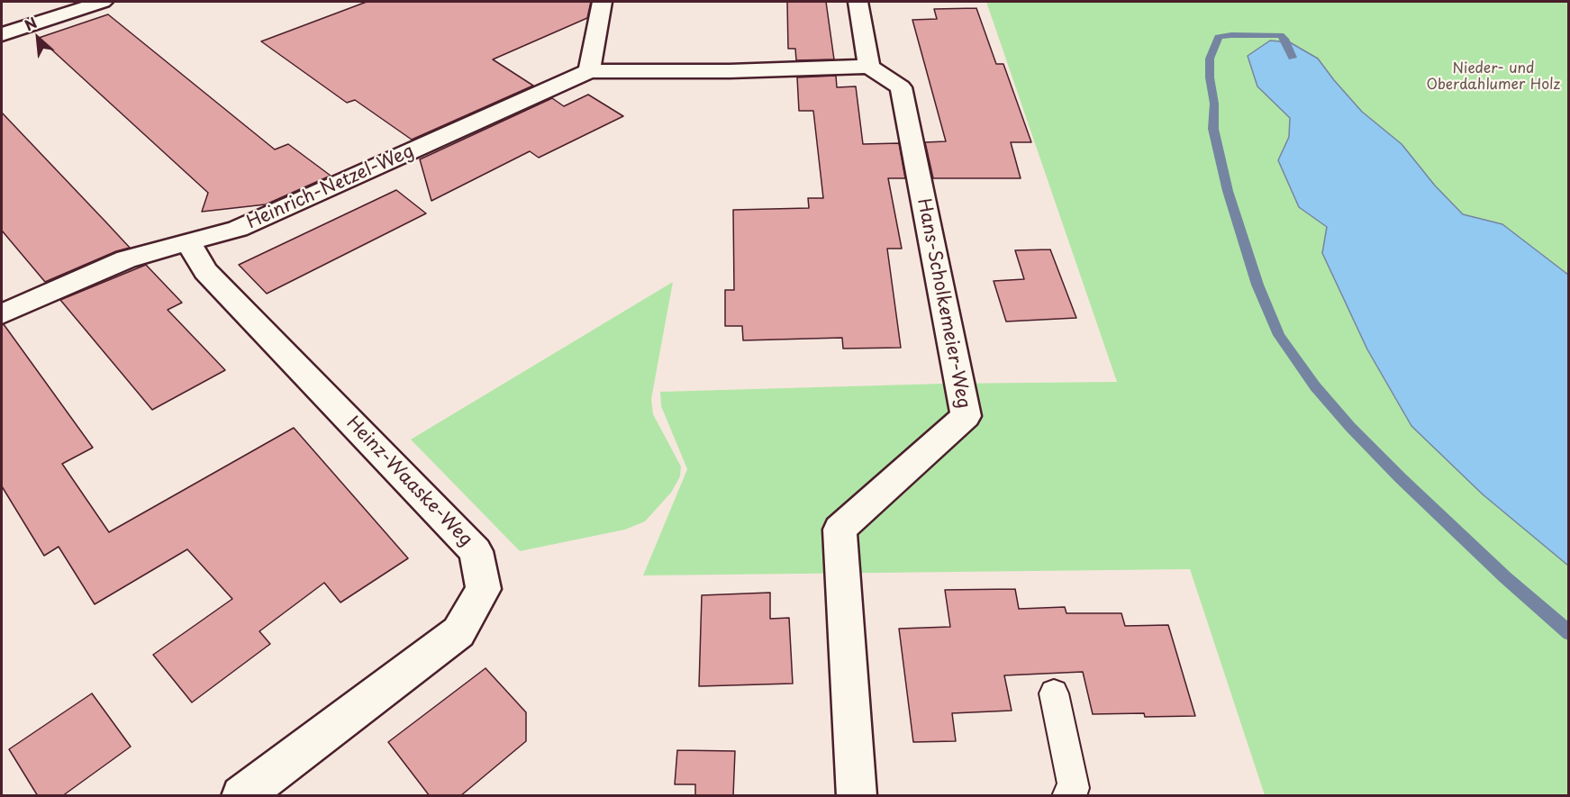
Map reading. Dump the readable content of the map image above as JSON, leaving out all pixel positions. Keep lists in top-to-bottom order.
{
  "streets": {
    "street": ["Heinrich-Netzel-Weg", "Hans-Scholkemeier-Weg", "Heinz-Waaske-Weg"]
  },
  "crossings": [
    ["Heinrich-Netzel-Weg", "Heinz-Waaske-Weg"]
  ],
  "parks": ["Nieder- und Oberdahlumer Holz"],
  "north": "top left"
}
